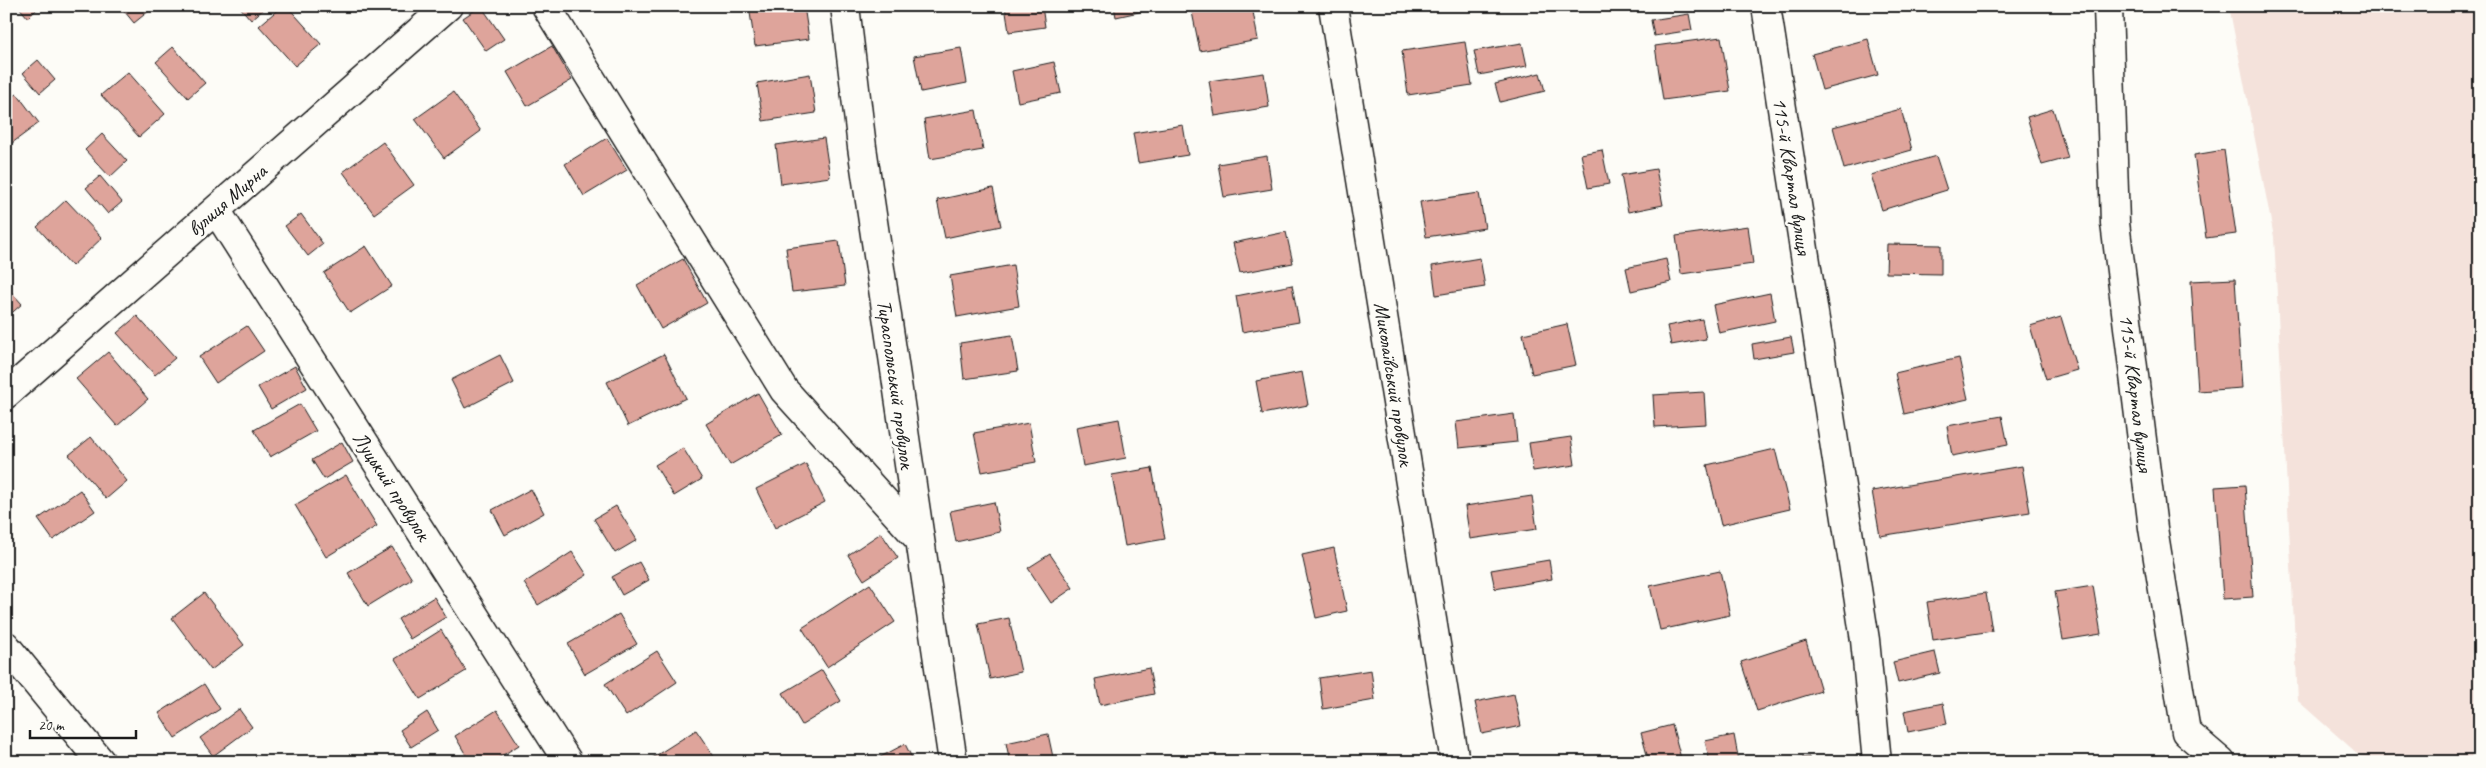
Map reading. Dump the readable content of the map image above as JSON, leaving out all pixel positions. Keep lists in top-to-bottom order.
{
  "streets": {
    "street": [
      "115-й Квартал вулиця",
      "вулиця Мирна",
      "Тираспольський провулок",
      "Миколаївський провулок",
      "Луцький провулок"
    ]
  },
  "crossings": [
    ["вулиця Мирна", "Луцький провулок"]
  ],
  "scale_bar": "20 m"
}
